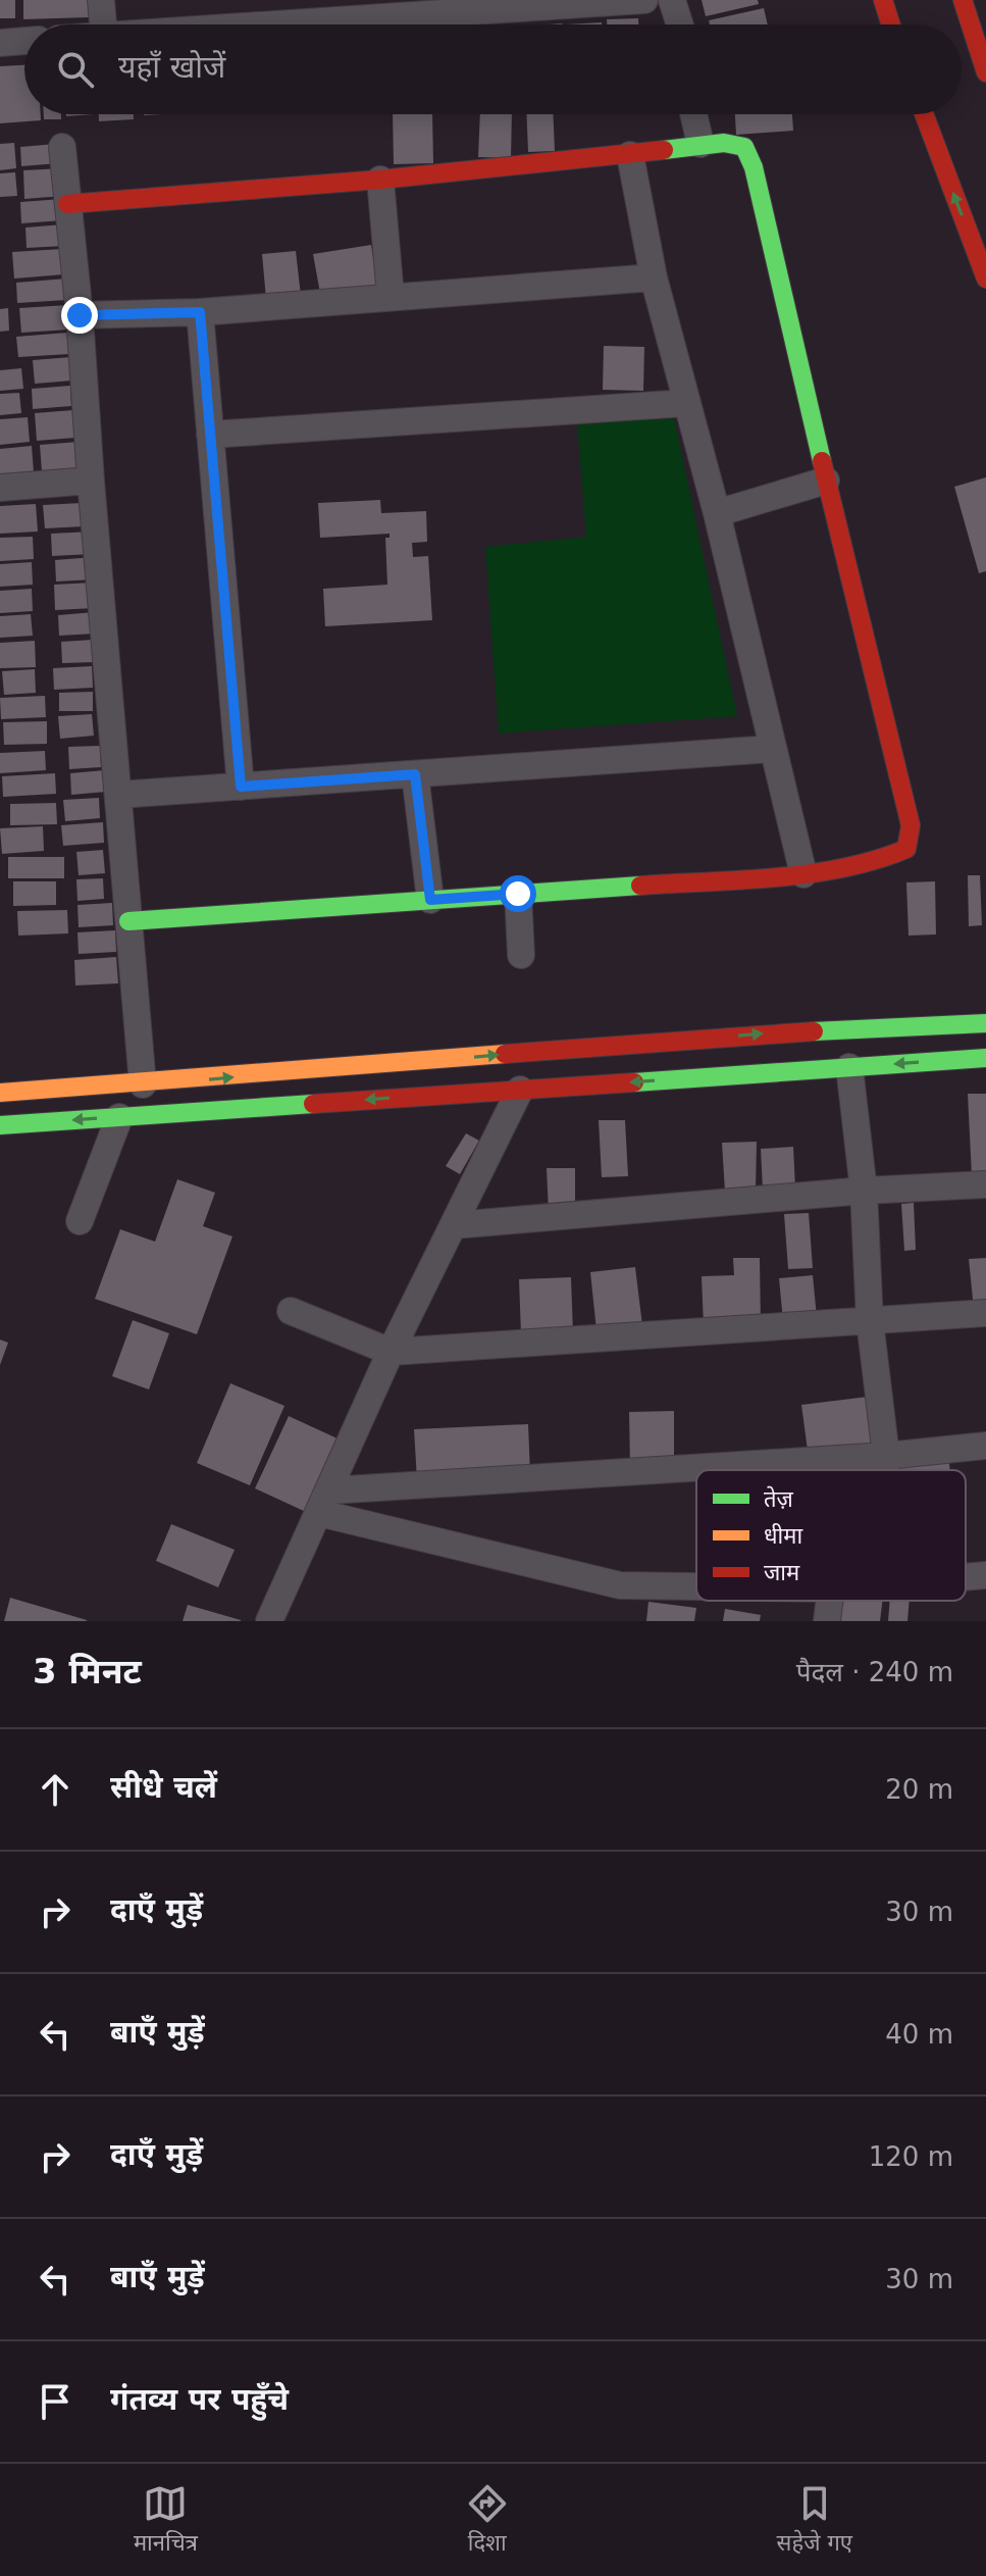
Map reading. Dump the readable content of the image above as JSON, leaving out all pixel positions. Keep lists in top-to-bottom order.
{
  "legend": ["तेज़", "धीमा", "जाम"],
  "page": {
    "search": "यहाँ खोजें",
    "heading": ["3 मिनट", "पैदल · 240 m"],
    "list": [
      ["सीधे चलें", "20 m"],
      ["दाएँ मुड़ें", "30 m"],
      ["बाएँ मुड़ें", "40 m"],
      ["दाएँ मुड़ें", "120 m"],
      ["बाएँ मुड़ें", "30 m"],
      "गंतव्य पर पहुँचे"
    ],
    "nav": ["मानचित्र", "दिशा", "सहेजे गए"]
  }
}
